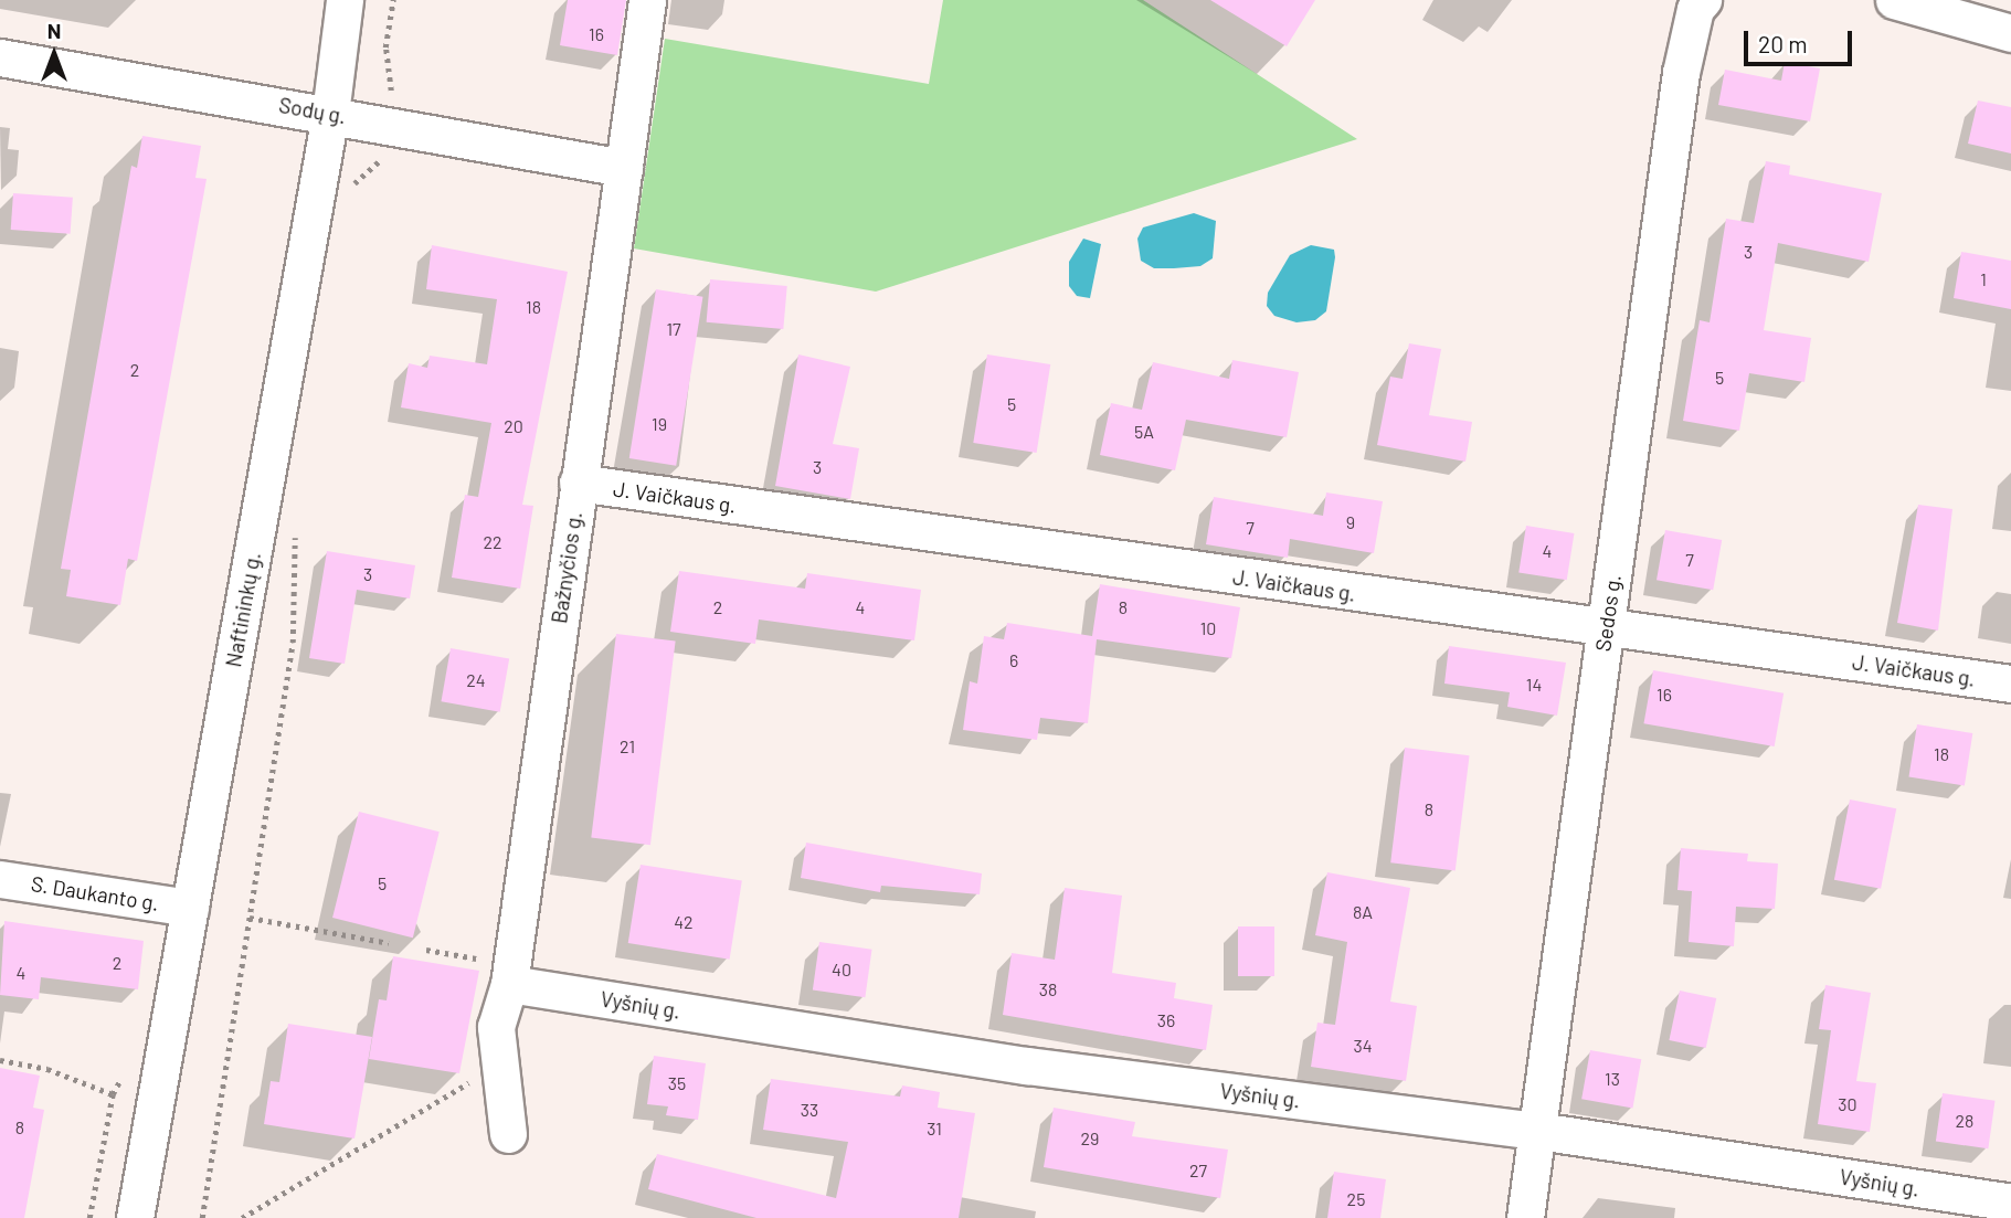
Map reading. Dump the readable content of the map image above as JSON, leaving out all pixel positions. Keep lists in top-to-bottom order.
{
  "streets": {
    "street": [
      "Sodų g.",
      "J. Vaičkaus g.",
      "Bažnyčios g.",
      "Naftininkų g.",
      "Sedos g.",
      "S. Daukanto g.",
      "Vyšnių g."
    ]
  },
  "crossings": [
    ["Sodų g.", "Bažnyčios g."],
    ["Sodų g.", "Naftininkų g."],
    ["J. Vaičkaus g.", "Bažnyčios g."],
    ["J. Vaičkaus g.", "Sedos g."],
    ["Bažnyčios g.", "Vyšnių g."],
    ["Naftininkų g.", "S. Daukanto g."],
    ["Sedos g.", "Vyšnių g."]
  ],
  "house_numbers": [
    "16",
    "3",
    "1",
    "18",
    "17",
    "2",
    "5",
    "5",
    "19",
    "20",
    "5A",
    "3",
    "9",
    "7",
    "22",
    "4",
    "7",
    "3",
    "2",
    "4",
    "8",
    "10",
    "6",
    "24",
    "14",
    "16",
    "21",
    "18",
    "8",
    "5",
    "8A",
    "42",
    "2",
    "40",
    "4",
    "38",
    "36",
    "34",
    "13",
    "35",
    "30",
    "33",
    "28",
    "8",
    "31",
    "29",
    "27",
    "25"
  ],
  "scale_bar": "20 m",
  "north": "top"
}
